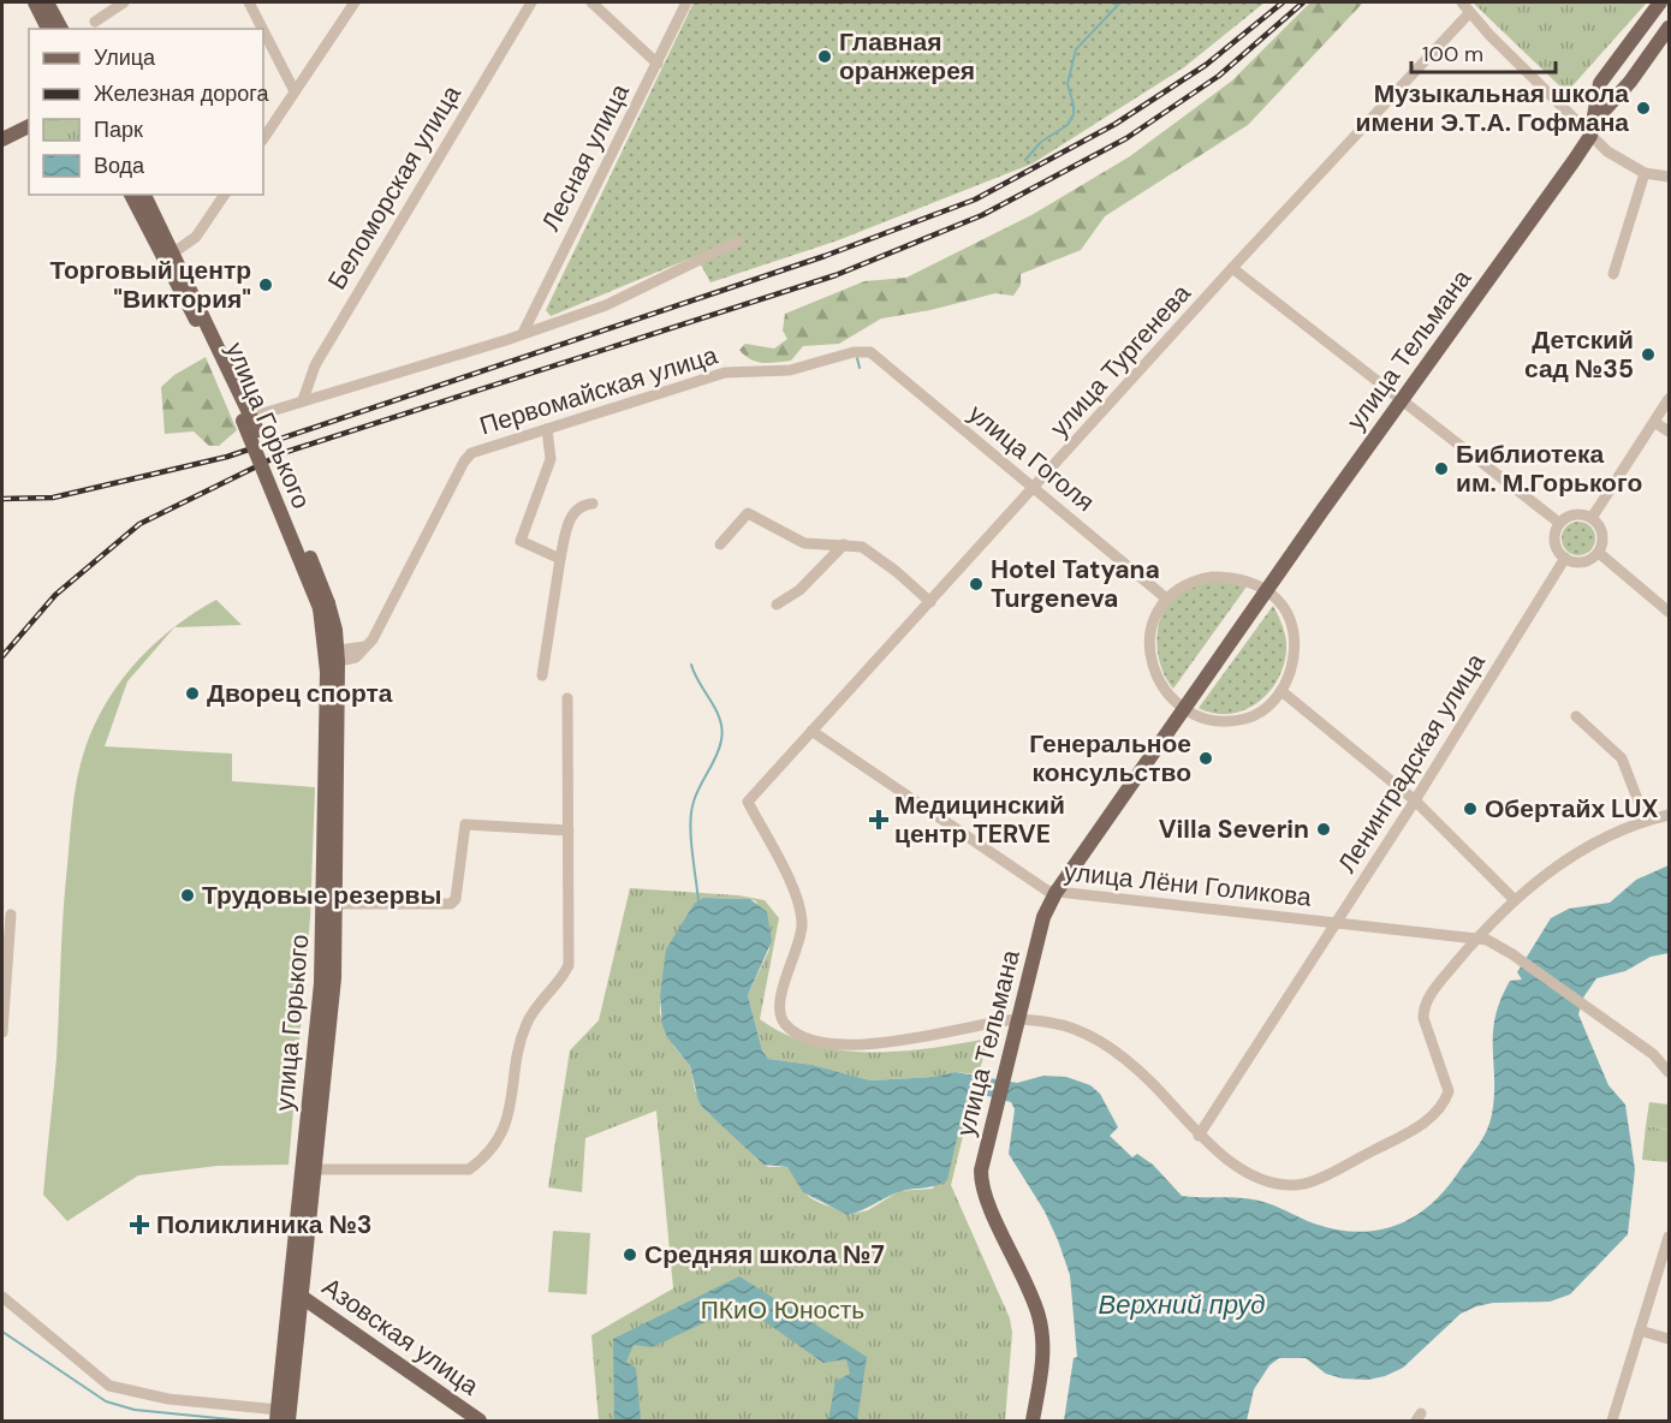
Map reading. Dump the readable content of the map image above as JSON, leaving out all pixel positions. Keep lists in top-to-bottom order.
{
  "streets": {
    "main road": ["улица Тельмана", "улица Горького", "Азовская улица"],
    "street": [
      "Лесная улица",
      "Беломорская улица",
      "улица Тургенева",
      "Первомайская улица",
      "улица Гоголя",
      "Ленинградская улица",
      "улица Лёни Голикова"
    ]
  },
  "crossings": [
    ["улица Тельмана", "улица Тургенева"],
    ["улица Тельмана", "улица Лёни Голикова"],
    ["улица Тургенева", "улица Гоголя"],
    ["улица Тургенева", "улица Лёни Голикова"],
    ["Первомайская улица", "улица Горького"],
    ["Первомайская улица", "улица Гоголя"],
    ["улица Горького", "Азовская улица"],
    ["Ленинградская улица", "улица Лёни Голикова"]
  ],
  "water": ["Верхний пруд"],
  "parks": ["ПКиО Юность"],
  "places": {
    "other": [
      "Главная оранжерея",
      "Музыкальная школа имени Э.Т.А. Гофмана",
      "Торговый центр \"Виктория\"",
      "Детский сад №35",
      "Библиотека им. М.Горького",
      "Hotel Tatyana Turgeneva",
      "Дворец спорта",
      "Генеральное консульство",
      "Обертайх LUX",
      "Villa Severin",
      "Трудовые резервы",
      "Средняя школа №7"
    ],
    "health": ["Медицинский центр TERVE", "Поликлиника №3"]
  },
  "legend": [
    "Улица",
    "Железная дорога",
    "Парк",
    "Вода"
  ],
  "scale_bar": "100 m"
}
